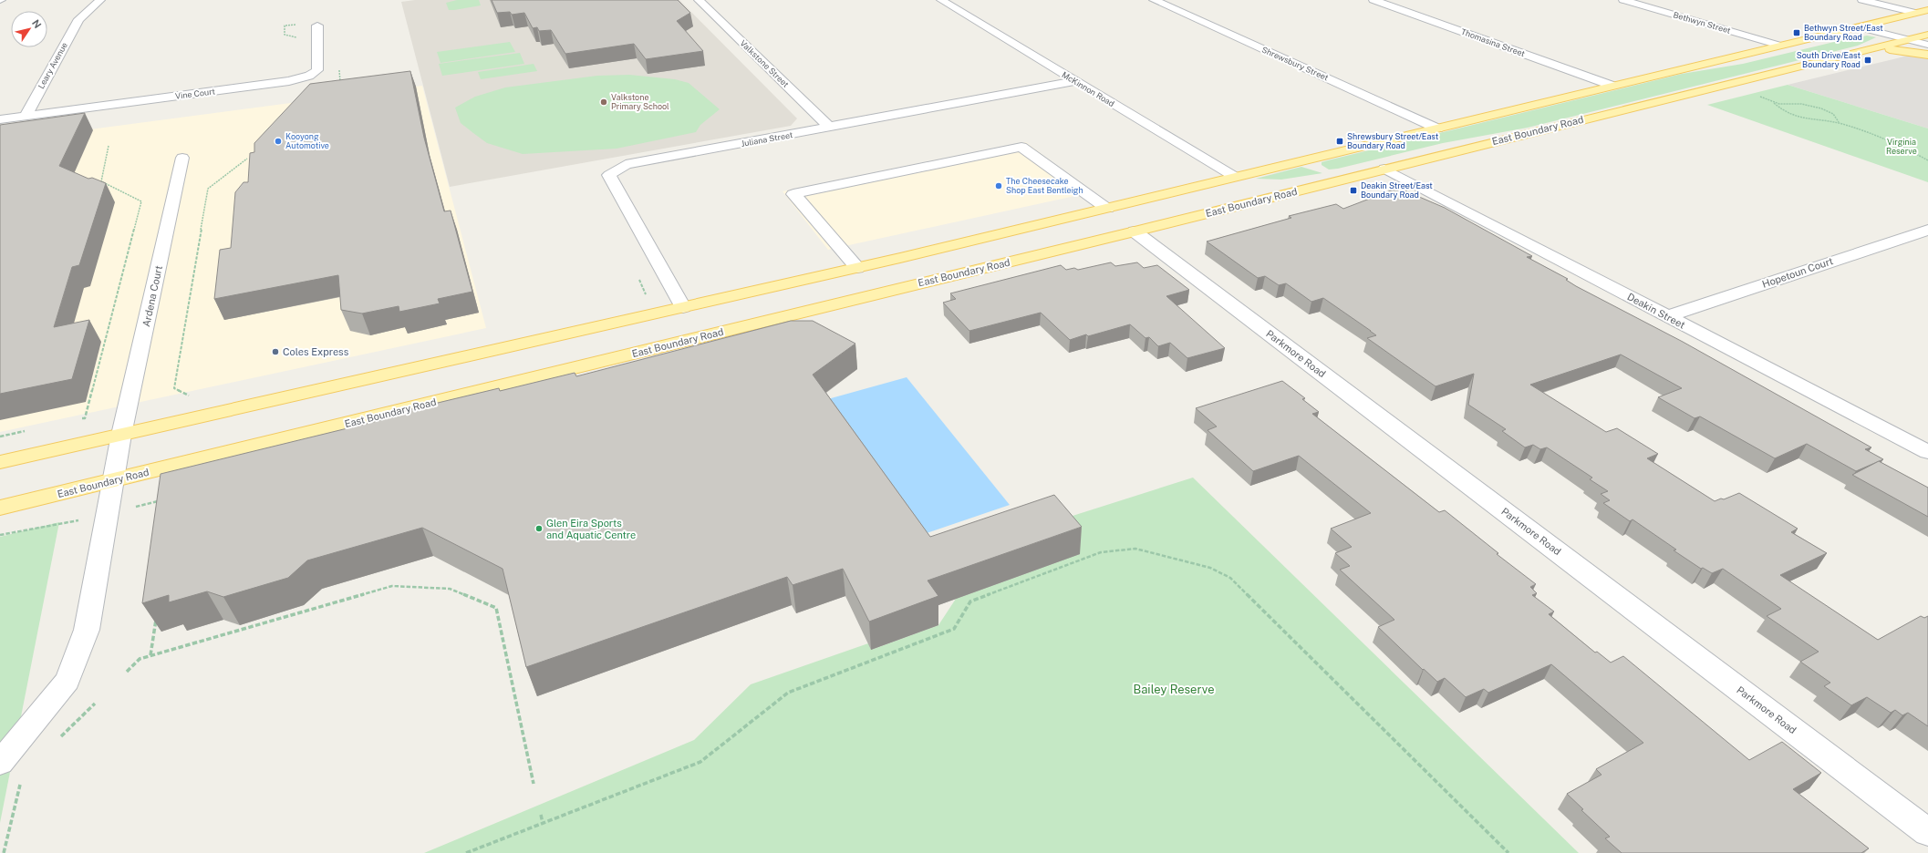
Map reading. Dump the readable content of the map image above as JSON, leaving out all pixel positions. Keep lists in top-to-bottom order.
{
  "streets": {
    "main road": ["East Boundary Road"],
    "street": [
      "Bethwyn Street",
      "Thomasina Street",
      "Valkstone Street",
      "Shrewsbury Street",
      "Leary Avenue",
      "McKinnon Road",
      "Vine Court",
      "Juliana Street",
      "Hopetoun Court",
      "Ardena Court",
      "Deakin Street",
      "Parkmore Road"
    ]
  },
  "crossings": [
    ["Valkstone Street", "Juliana Street"],
    ["Leary Avenue", "Vine Court"],
    ["McKinnon Road", "Juliana Street"],
    ["East Boundary Road", "Ardena Court"],
    ["East Boundary Road", "Deakin Street"],
    ["East Boundary Road", "Parkmore Road"],
    ["Hopetoun Court", "Deakin Street"]
  ],
  "parks": ["Virginia Reserve", "Bailey Reserve"],
  "places": {
    "transit": [
      "Bethwyn Street/East Boundary Road",
      "South Drive/East Boundary Road",
      "Shrewsbury Street/East Boundary Road",
      "Deakin Street/East Boundary Road"
    ],
    "other": [
      "Valkstone Primary School",
      "Kooyong Automotive",
      "The Cheesecake Shop East Bentleigh",
      "Coles Express",
      "Glen Eira Sports and Aquatic Centre"
    ]
  },
  "north": "top right"
}
